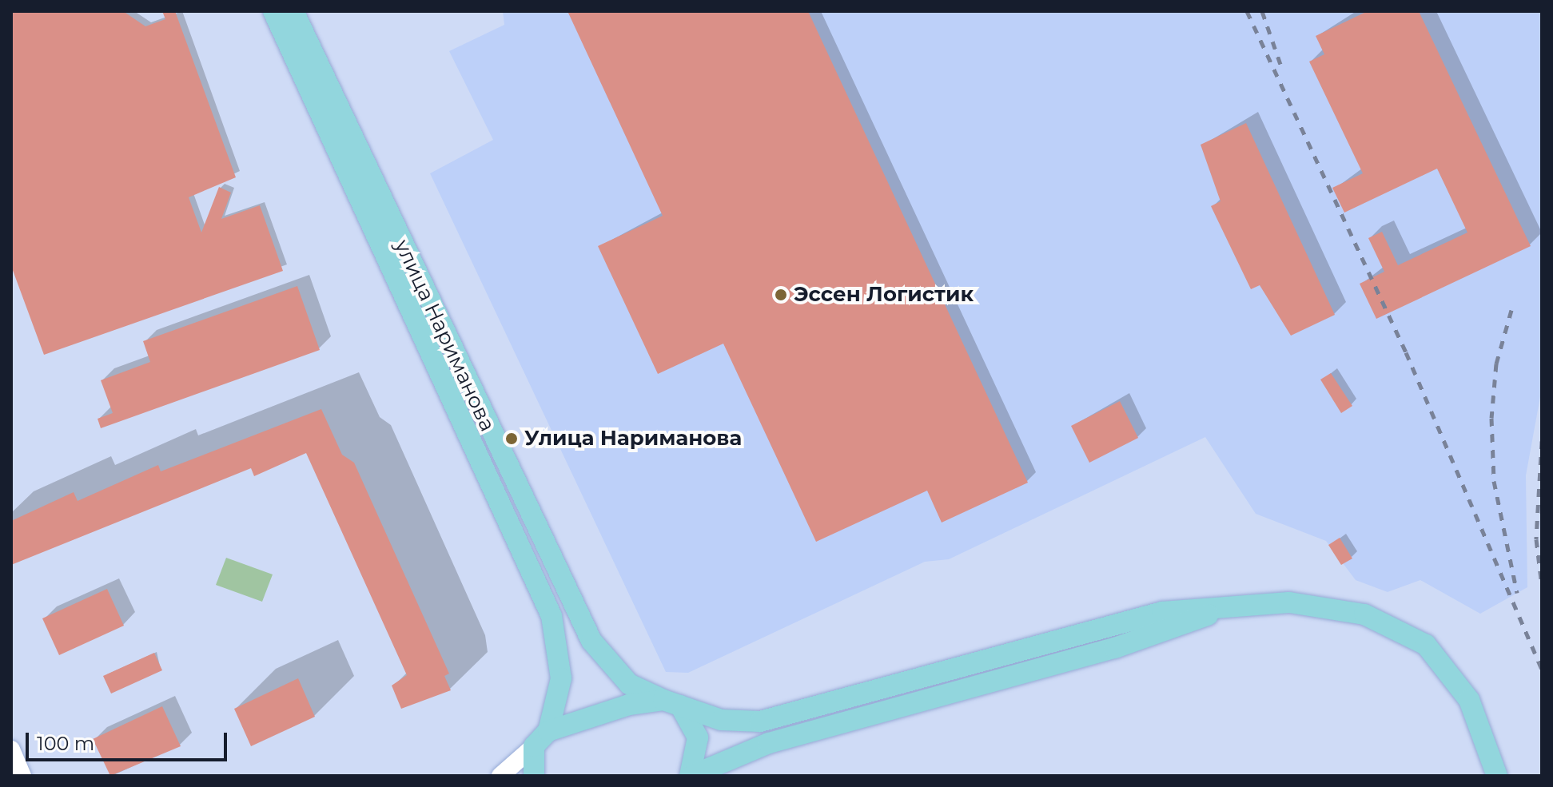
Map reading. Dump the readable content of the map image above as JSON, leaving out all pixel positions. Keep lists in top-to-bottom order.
{
  "streets": {
    "main road": ["улица Нариманова"]
  },
  "places": ["Эссен Логистик", "Улица Нариманова"],
  "scale_bar": "100 m"
}
